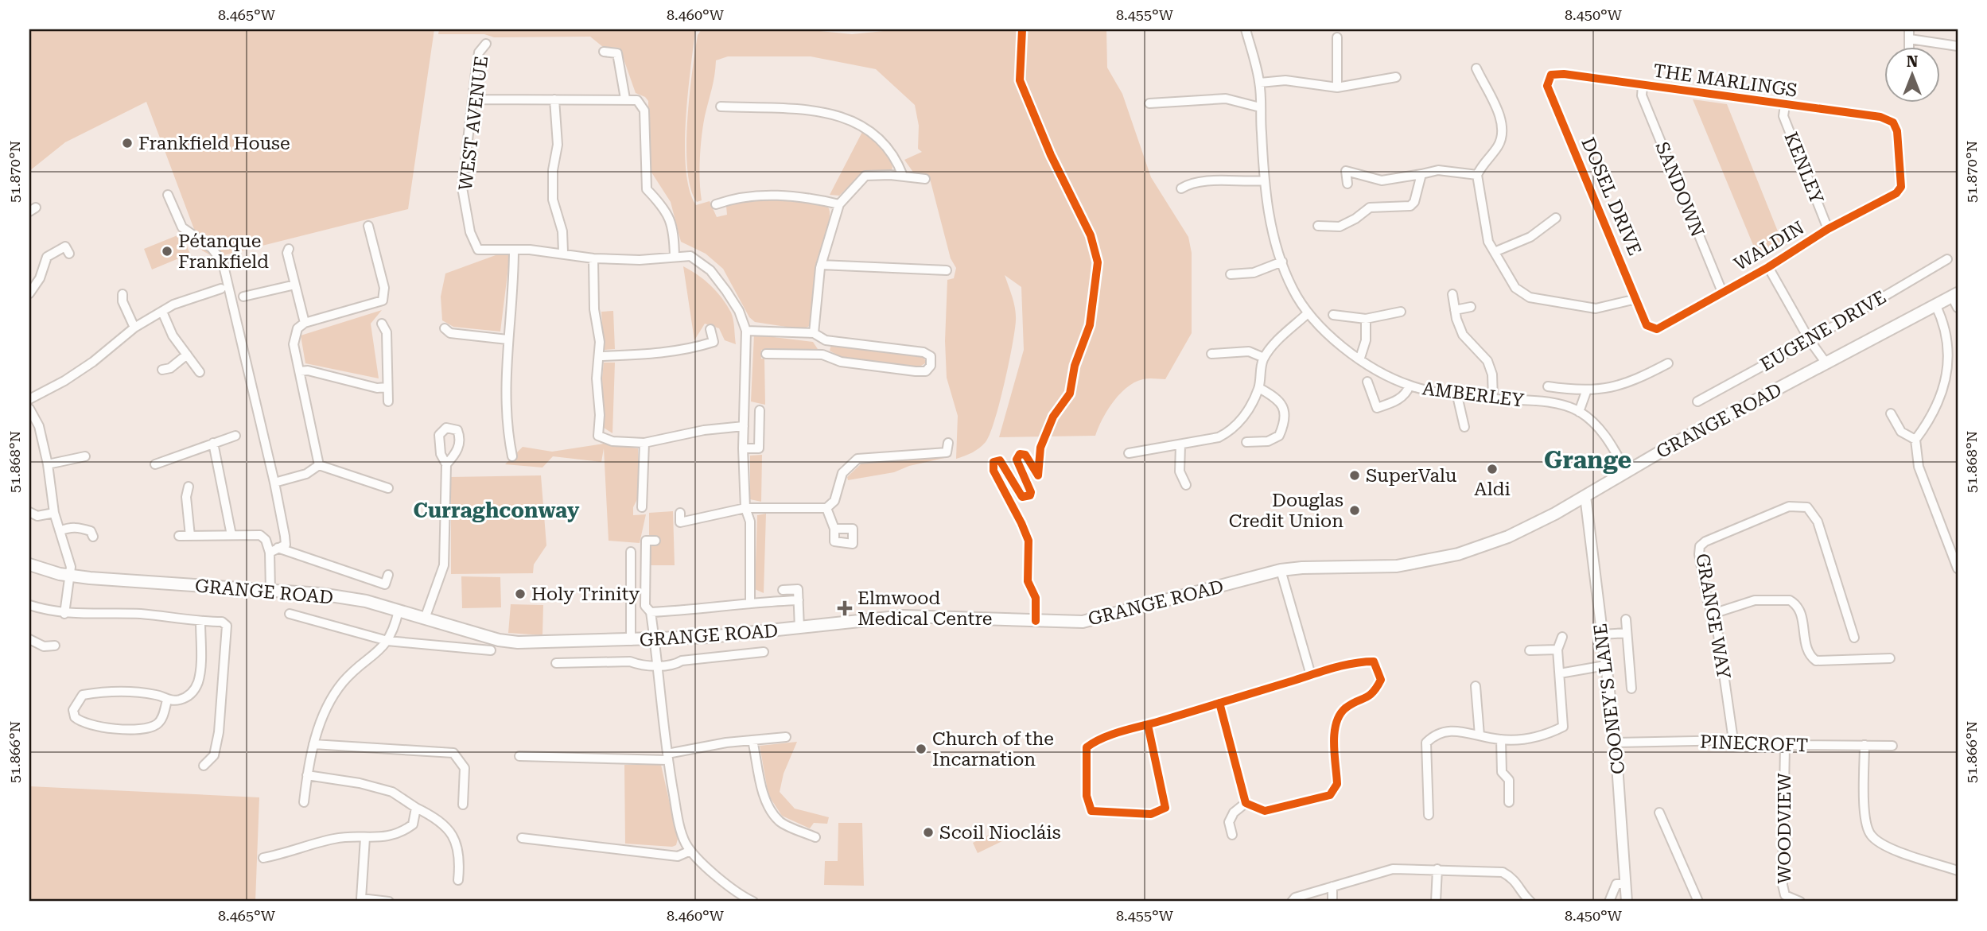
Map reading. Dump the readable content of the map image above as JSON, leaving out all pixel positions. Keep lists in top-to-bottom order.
{
  "streets": {
    "main road": ["GRANGE ROAD"],
    "street": [
      "THE MARLINGS",
      "WEST AVENUE",
      "KENLEY",
      "SANDOWN",
      "DOSEL DRIVE",
      "WALDIN",
      "EUGENE DRIVE",
      "AMBERLEY",
      "GRANGE WAY",
      "COONEY'S LANE",
      "PINECROFT",
      "WOODVIEW"
    ]
  },
  "crossings": [
    ["THE MARLINGS", "KENLEY"],
    ["THE MARLINGS", "SANDOWN"],
    ["THE MARLINGS", "DOSEL DRIVE"],
    ["THE MARLINGS", "WALDIN"],
    ["KENLEY", "WALDIN"],
    ["SANDOWN", "WALDIN"],
    ["DOSEL DRIVE", "WALDIN"],
    ["AMBERLEY", "GRANGE ROAD"],
    ["GRANGE ROAD", "COONEY'S LANE"],
    ["GRANGE WAY", "PINECROFT"],
    ["COONEY'S LANE", "PINECROFT"],
    ["PINECROFT", "WOODVIEW"]
  ],
  "districts": ["Grange", "Curraghconway"],
  "places": {
    "other": [
      "Frankfield House",
      "Pétanque Frankfield",
      "Aldi",
      "SuperValu",
      "Douglas Credit Union",
      "Holy Trinity",
      "Church of the Incarnation",
      "Scoil Niocláis"
    ],
    "health": ["Elmwood Medical Centre"]
  },
  "north": "top",
  "coordinates": [
    "8.465°W",
    "8.460°W",
    "8.455°W",
    "8.450°W",
    "51.870°N",
    "51.868°N",
    "51.866°N"
  ]
}
